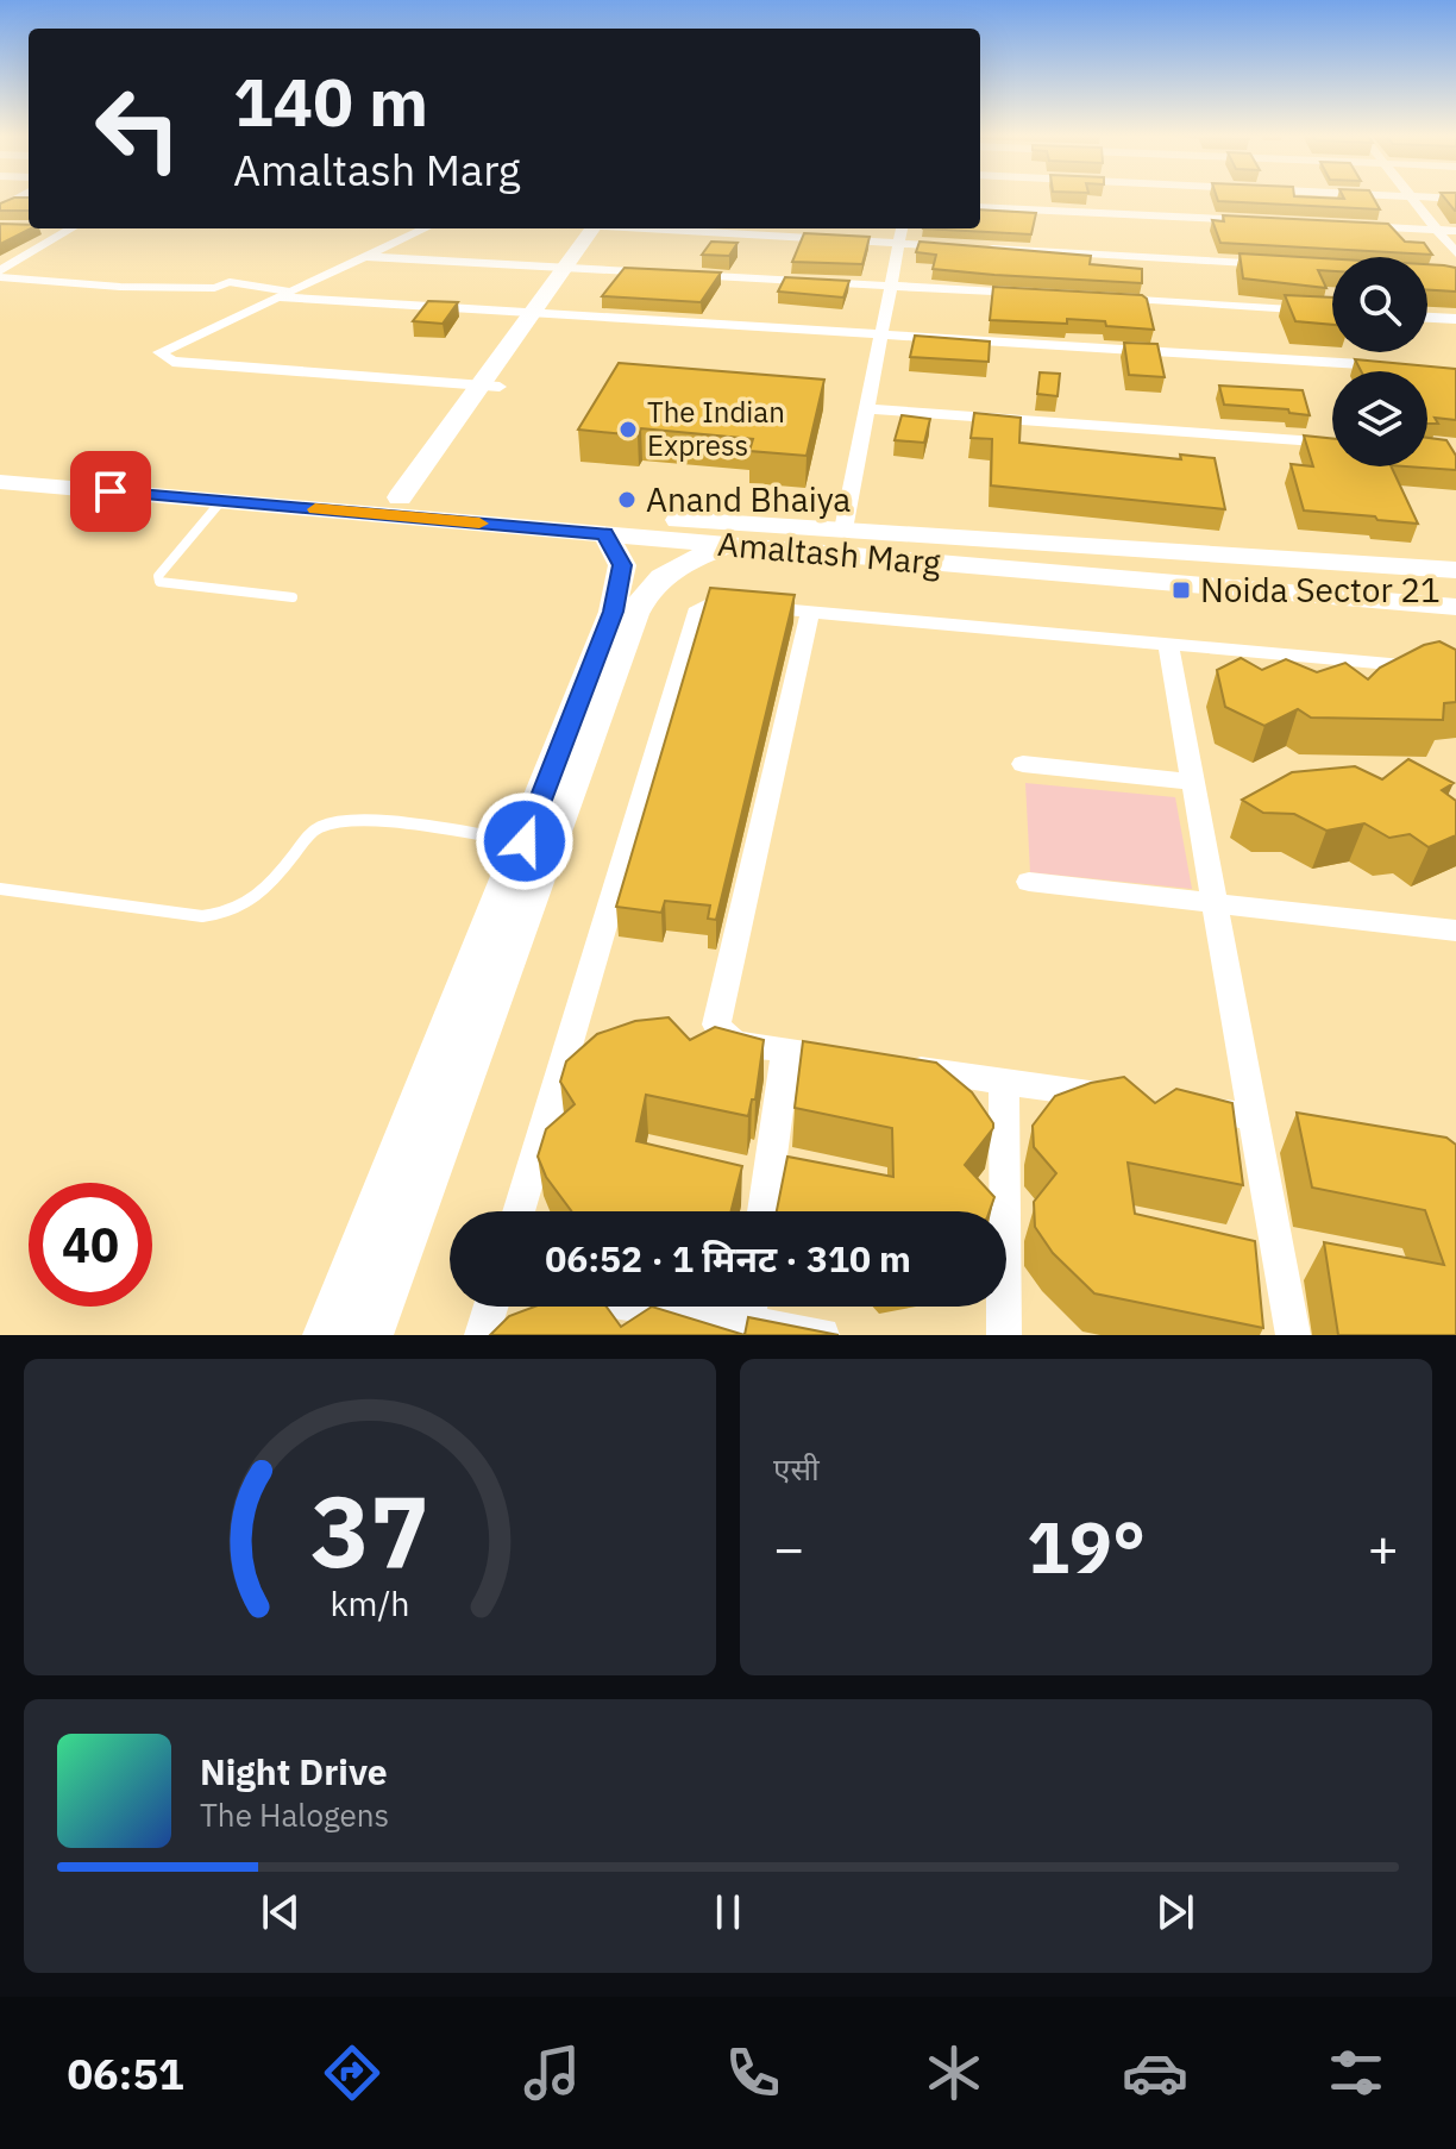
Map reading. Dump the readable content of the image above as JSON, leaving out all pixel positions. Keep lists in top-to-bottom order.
{
  "streets": {
    "main road": ["Amaltash Marg"]
  },
  "places": {
    "other": ["The Indian Express", "Anand Bhaiya"],
    "transit": ["Noida Sector 21"]
  },
  "page": {
    "turn": ["140 m", "Amaltash Marg"],
    "limit": "40",
    "trip": "06:52 · 1 मिनट · 310 m",
    "tile": "एसी",
    "heat": ["−", "19°", "+"],
    "song": ["Night Drive", "The Halogens"],
    "tabs": "06:51",
    "gauge": ["37", "km/h"]
  }
}
